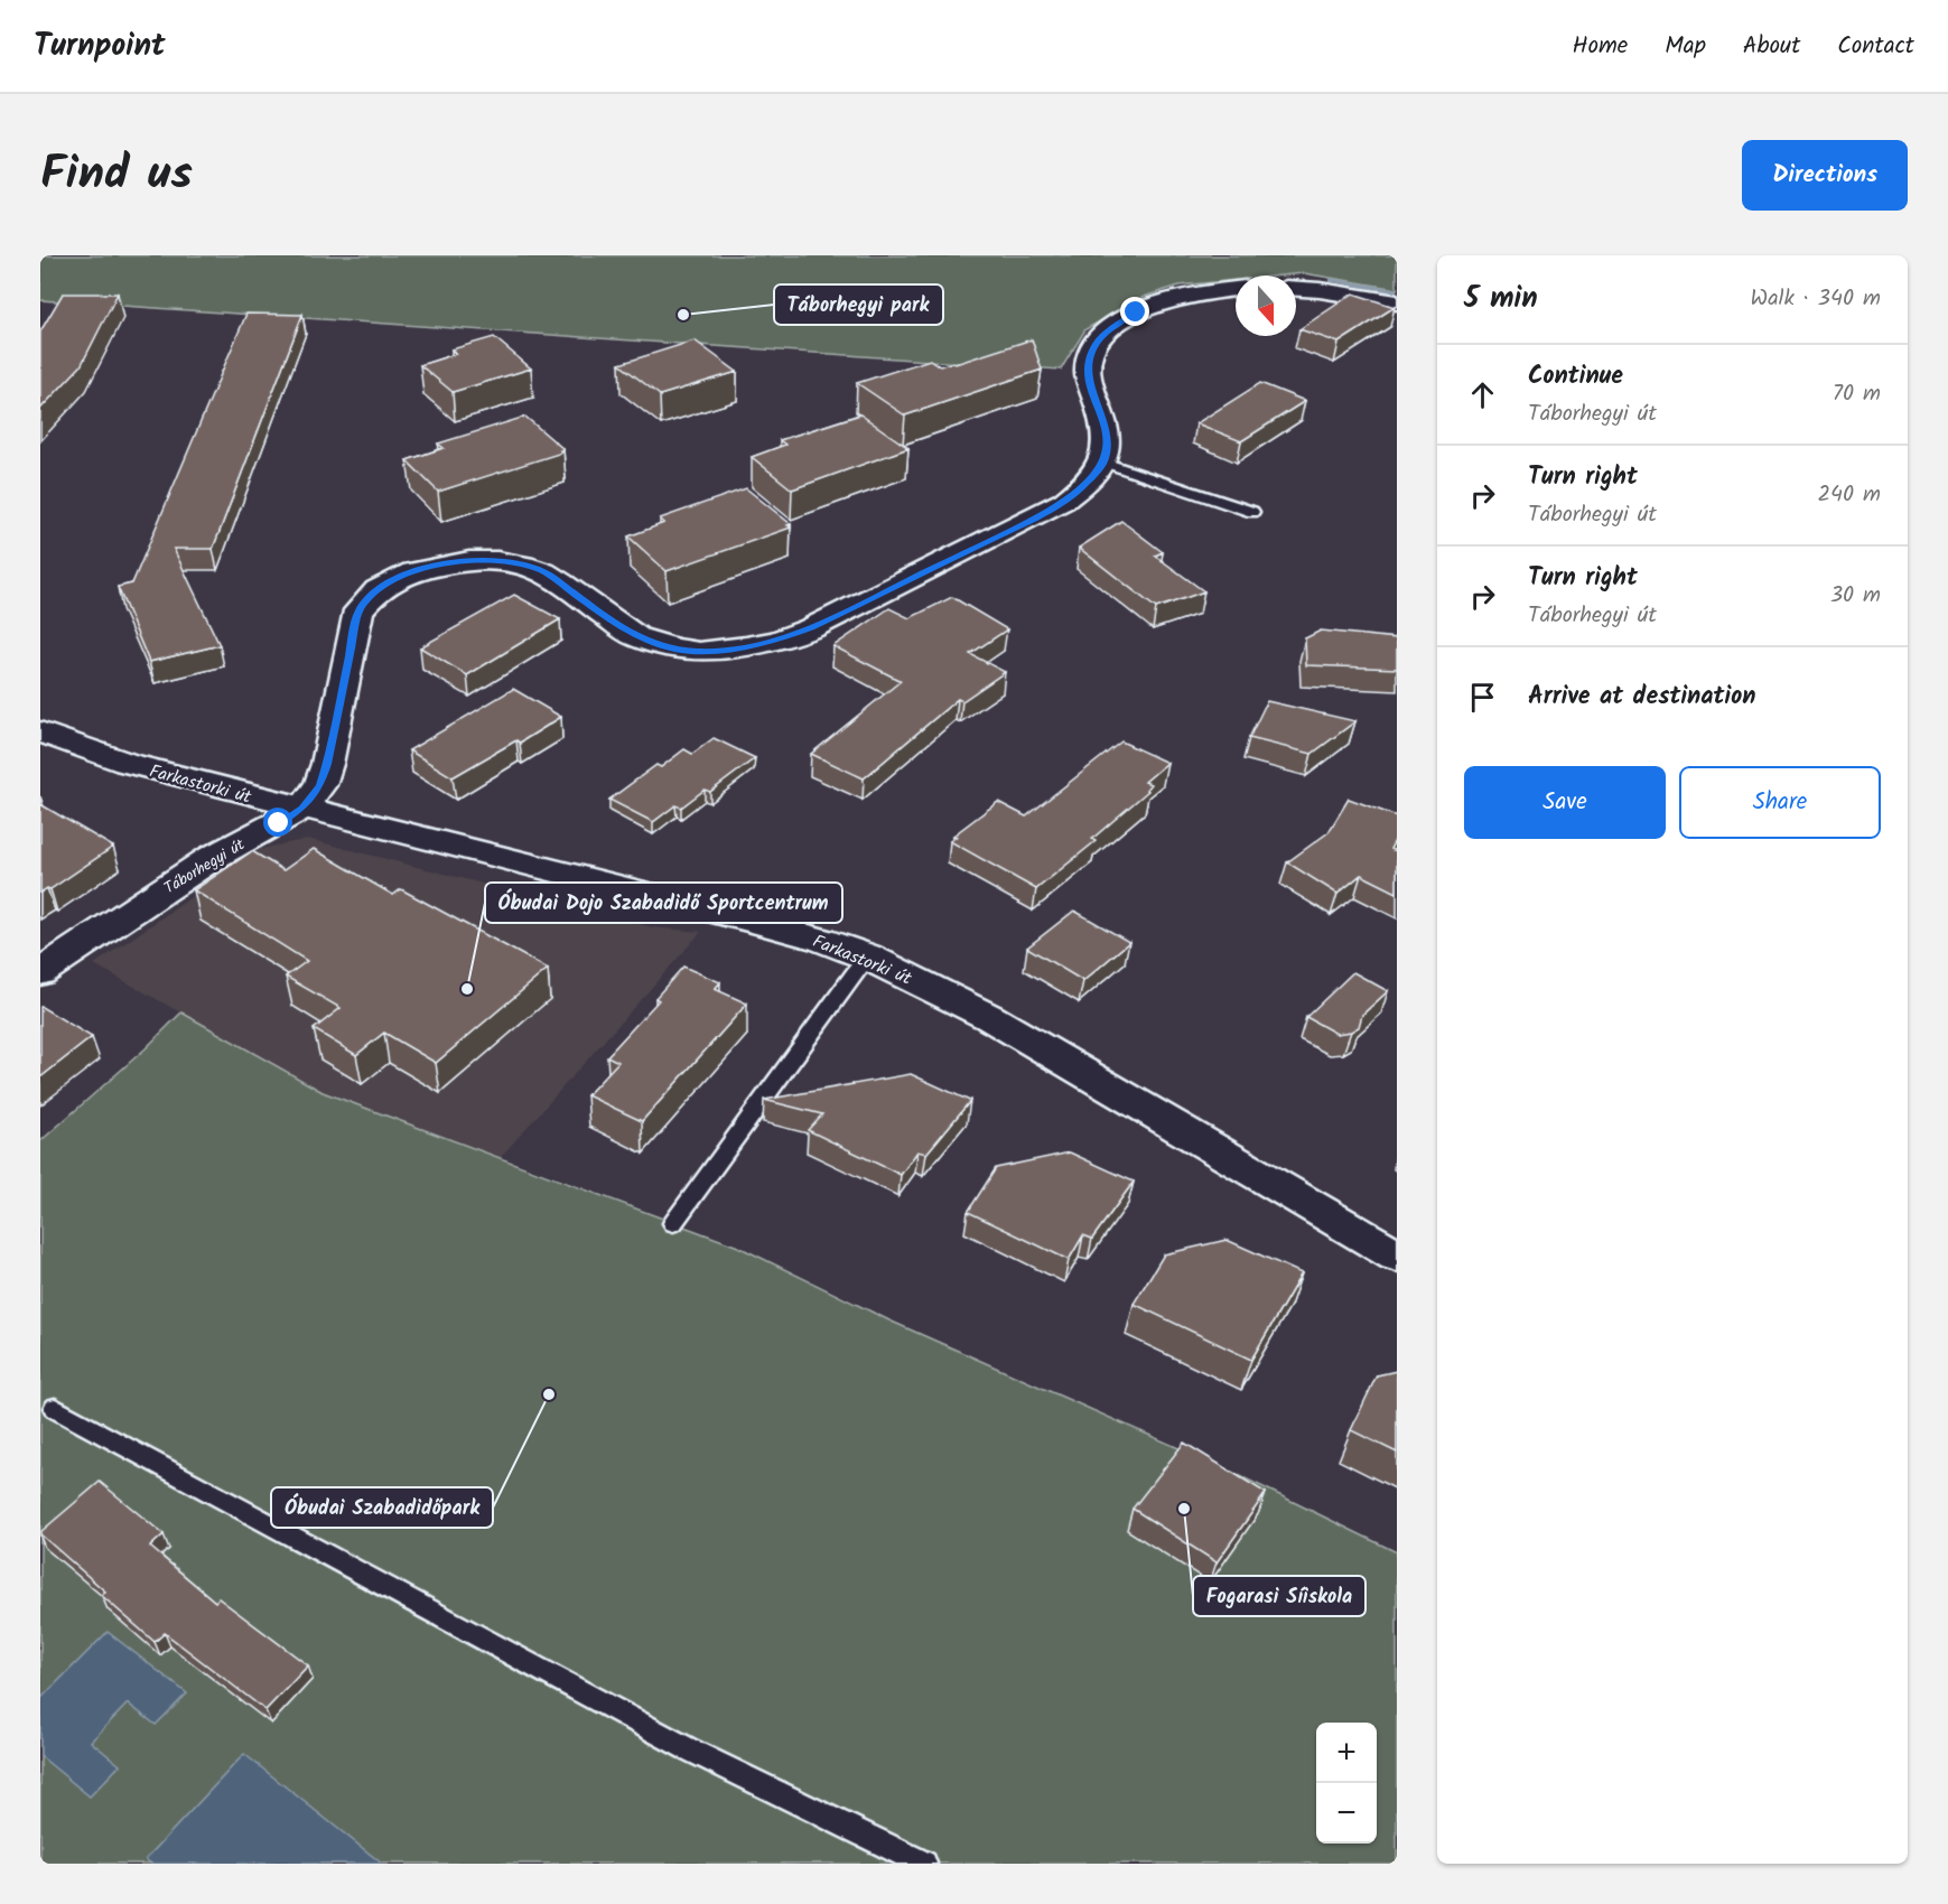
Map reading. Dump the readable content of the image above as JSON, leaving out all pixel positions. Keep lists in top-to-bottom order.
{
  "streets": {
    "street": ["Farkastorki út", "Táborhegyi út"]
  },
  "crossings": [
    ["Farkastorki út", "Táborhegyi út"]
  ],
  "places": [
    "Táborhegyi park",
    "Óbudai Dojo Szabadidő Sportcentrum",
    "Óbudai Szabadidőpark",
    "Fogarasi Síiskola"
  ],
  "north": "bottom",
  "page": {
    "header": "Turnpoint",
    "nav": [
      "Home",
      "Map",
      "About",
      "Contact"
    ],
    "title": "Find us",
    "buttons": [
      "Directions",
      ["Save", "Share"]
    ],
    "heading": ["5 min", "Walk · 340 m"],
    "list": [
      ["Continue", "Táborhegyi út", "70 m"],
      ["Turn right", "Táborhegyi út", "240 m"],
      ["Turn right", "Táborhegyi út", "30 m"],
      "Arrive at destination"
    ],
    "map_buttons": ["+", "−"]
  }
}
